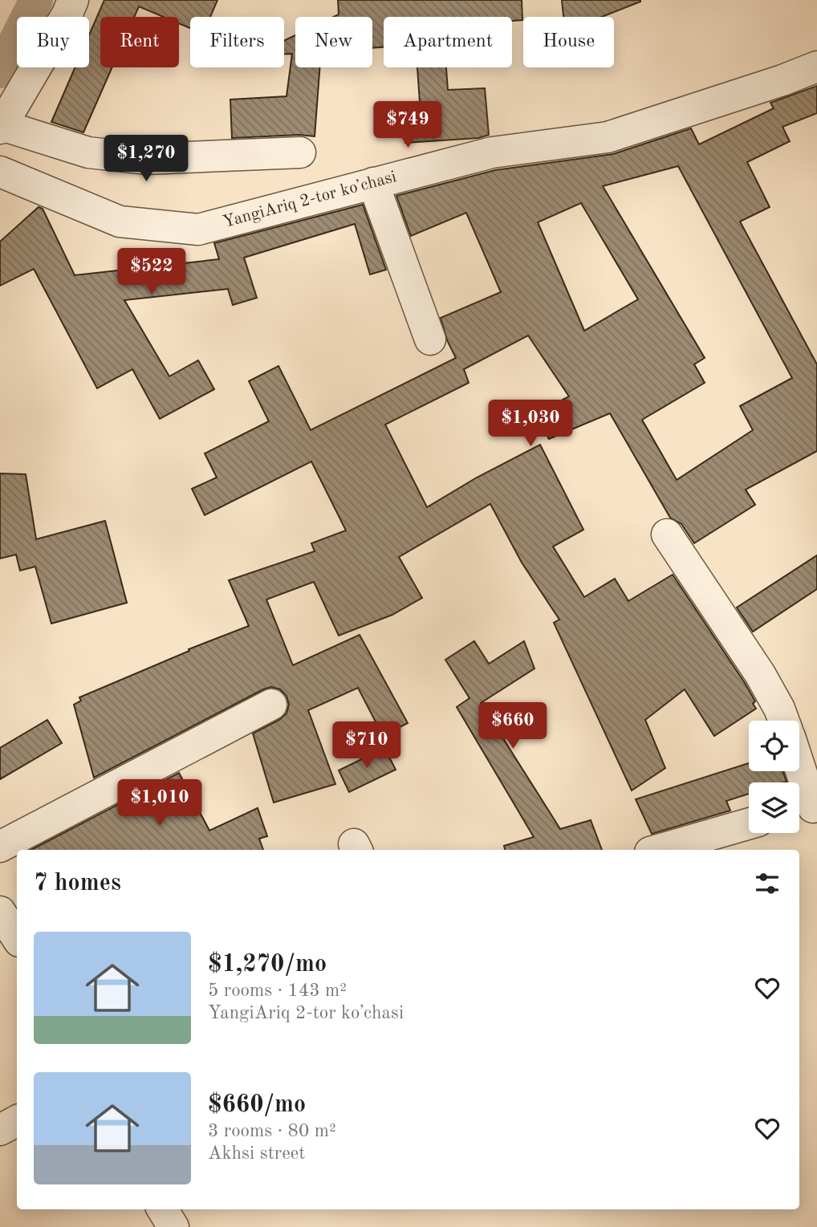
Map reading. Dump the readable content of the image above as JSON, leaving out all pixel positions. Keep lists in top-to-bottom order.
{
  "streets": {
    "street": ["YangiАriq 2-tor koʼchasi"]
  },
  "page": {
    "chip": [
      "Buy",
      "Rent",
      "Filters",
      "New",
      "Apartment",
      "House"
    ],
    "price": [
      "$749",
      "$1,270",
      "$522",
      "$1,030",
      "$660",
      "$710",
      "$1,010"
    ],
    "heading": "7 homes",
    "list": [
      {
        "name": "$1,270/mo",
        "note": "5 rooms · 143 m² · YangiАriq 2-tor koʼchasi"
      },
      {
        "name": "$660/mo",
        "note": "3 rooms · 80 m² · Akhsi street"
      }
    ]
  }
}
